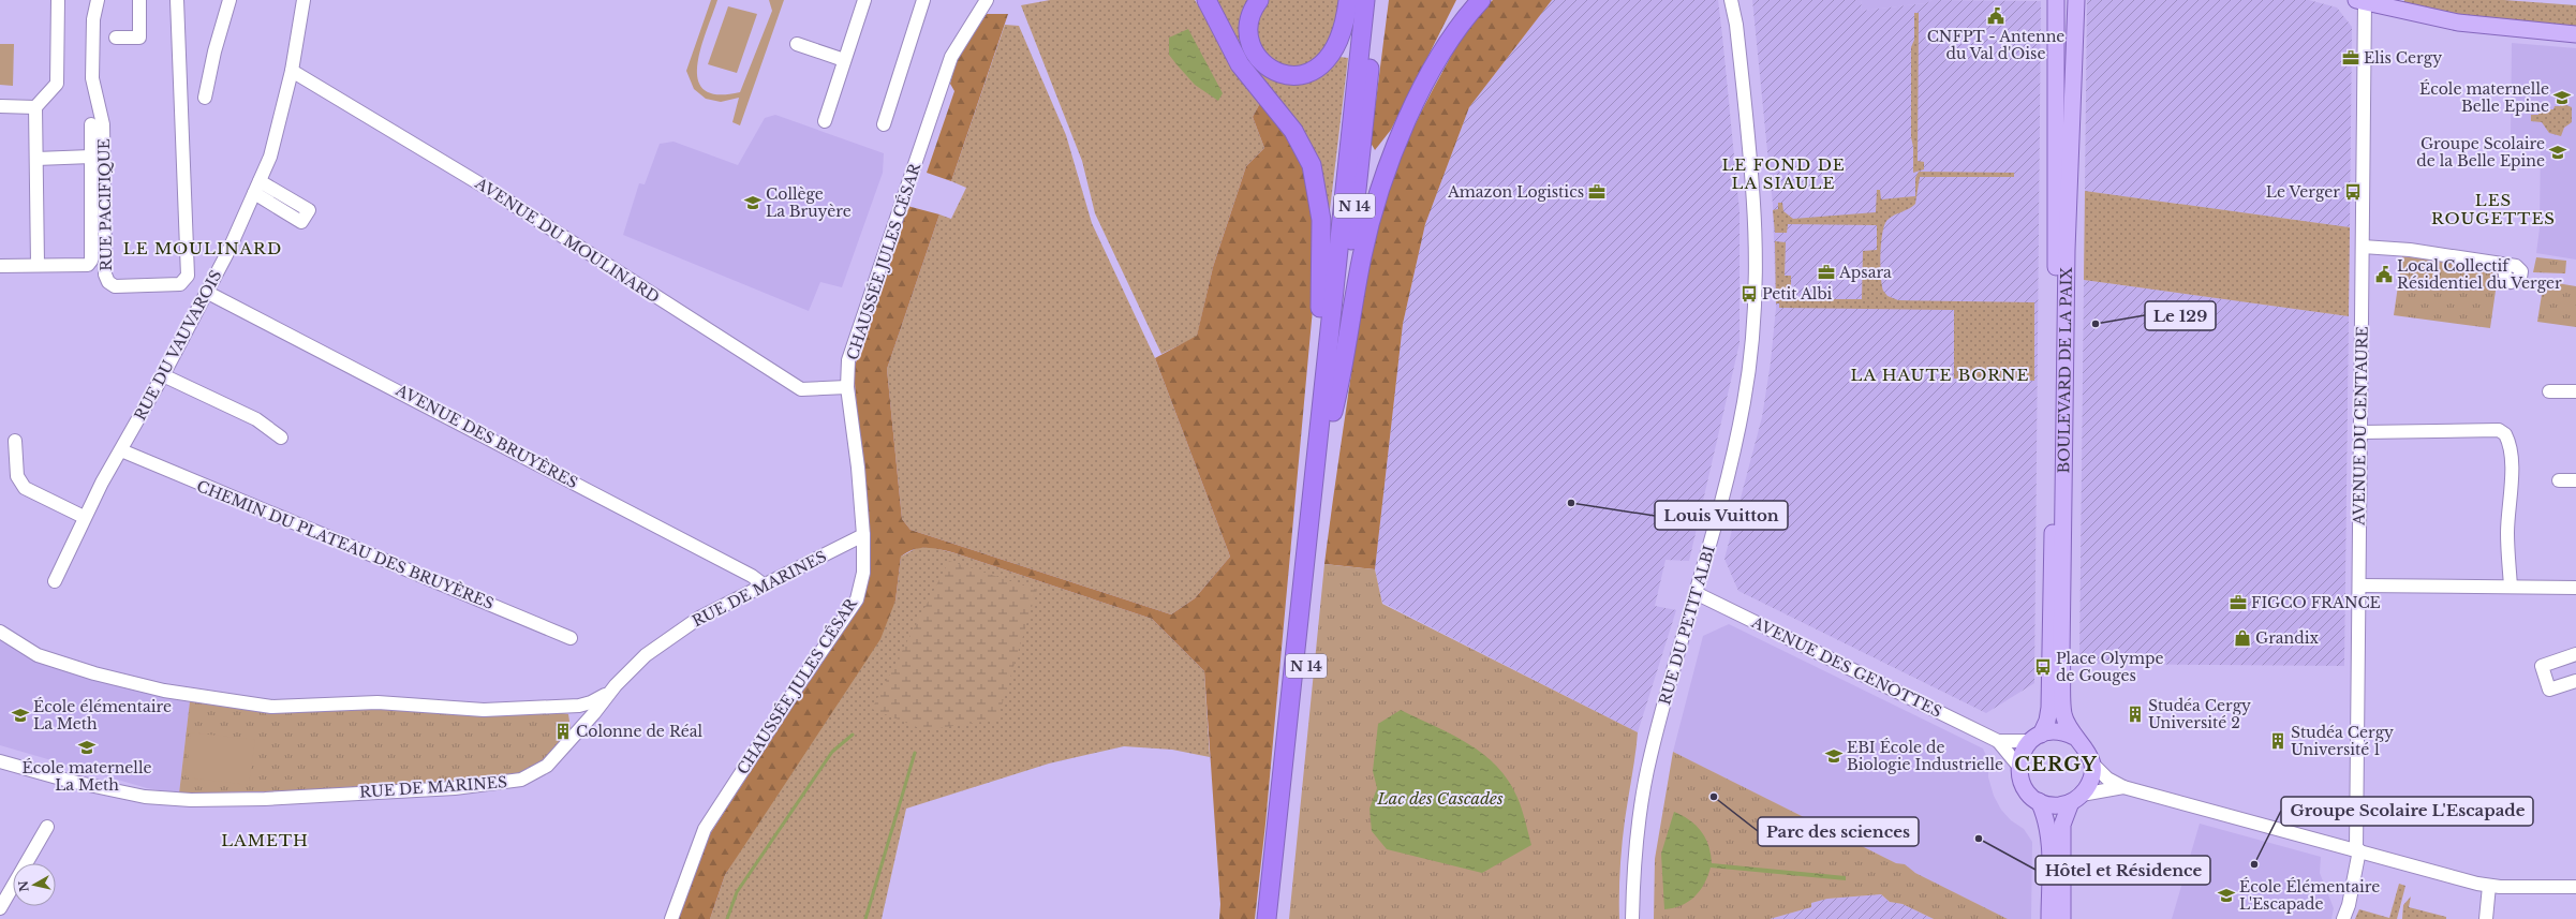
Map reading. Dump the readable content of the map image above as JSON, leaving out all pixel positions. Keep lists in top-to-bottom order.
{
  "streets": {
    "highway": ["N 14"],
    "main road": ["BOULEVARD DE LA PAIX"],
    "street": [
      "RUE PACIFIQUE",
      "AVENUE DU MOULINARD",
      "CHAUSSÉE JULES CÉSAR",
      "RUE DU VAUVAROIS",
      "AVENUE DU CENTAURE",
      "AVENUE DES BRUYÈRES",
      "CHEMIN DU PLATEAU DES BRUYÈRES",
      "RUE DE MARINES",
      "RUE DU PETIT ALBI",
      "AVENUE DES GENOTTES"
    ]
  },
  "crossings": [
    ["AVENUE DU MOULINARD", "CHAUSSÉE JULES CÉSAR"],
    ["AVENUE DU MOULINARD", "RUE DU VAUVAROIS"],
    ["CHAUSSÉE JULES CÉSAR", "RUE DE MARINES"],
    ["RUE DU VAUVAROIS", "AVENUE DES BRUYÈRES"],
    ["RUE DU VAUVAROIS", "CHEMIN DU PLATEAU DES BRUYÈRES"],
    ["BOULEVARD DE LA PAIX", "AVENUE DES GENOTTES"],
    ["AVENUE DES BRUYÈRES", "RUE DE MARINES"],
    ["RUE DU PETIT ALBI", "AVENUE DES GENOTTES"]
  ],
  "districts": [
    "LE FOND DE LA SIAULE",
    "LES ROUGETTES",
    "LE MOULINARD",
    "LA HAUTE BORNE",
    "CERGY",
    "LAMETH"
  ],
  "water": ["Lac des Cascades"],
  "places": {
    "public building": ["CNFPT - Antenne du Val d'Oise", "Local Collectif Résidentiel du Verger"],
    "office": [
      "Elis Cergy",
      "Amazon Logistics",
      "Apsara",
      "FIGCO FRANCE"
    ],
    "school or university": [
      "École maternelle Belle Epine",
      "Groupe Scolaire de la Belle Epine",
      "Collège La Bruyère",
      "École élémentaire La Meth",
      "École maternelle La Meth",
      "EBI École de Biologie Industrielle",
      "École Élémentaire L'Escapade"
    ],
    "bus stop": ["Le Verger", "Petit Albi", "Place Olympe de Gouges"],
    "other": [
      "Le 129",
      "Louis Vuitton",
      "Parc des sciences",
      "Hôtel et Résidence",
      "Groupe Scolaire L'Escapade"
    ],
    "shop": ["Grandix"],
    "building": ["Studéa Cergy Université 2", "Colonne de Réal", "Studéa Cergy Université 1"]
  },
  "north": "left"
}
